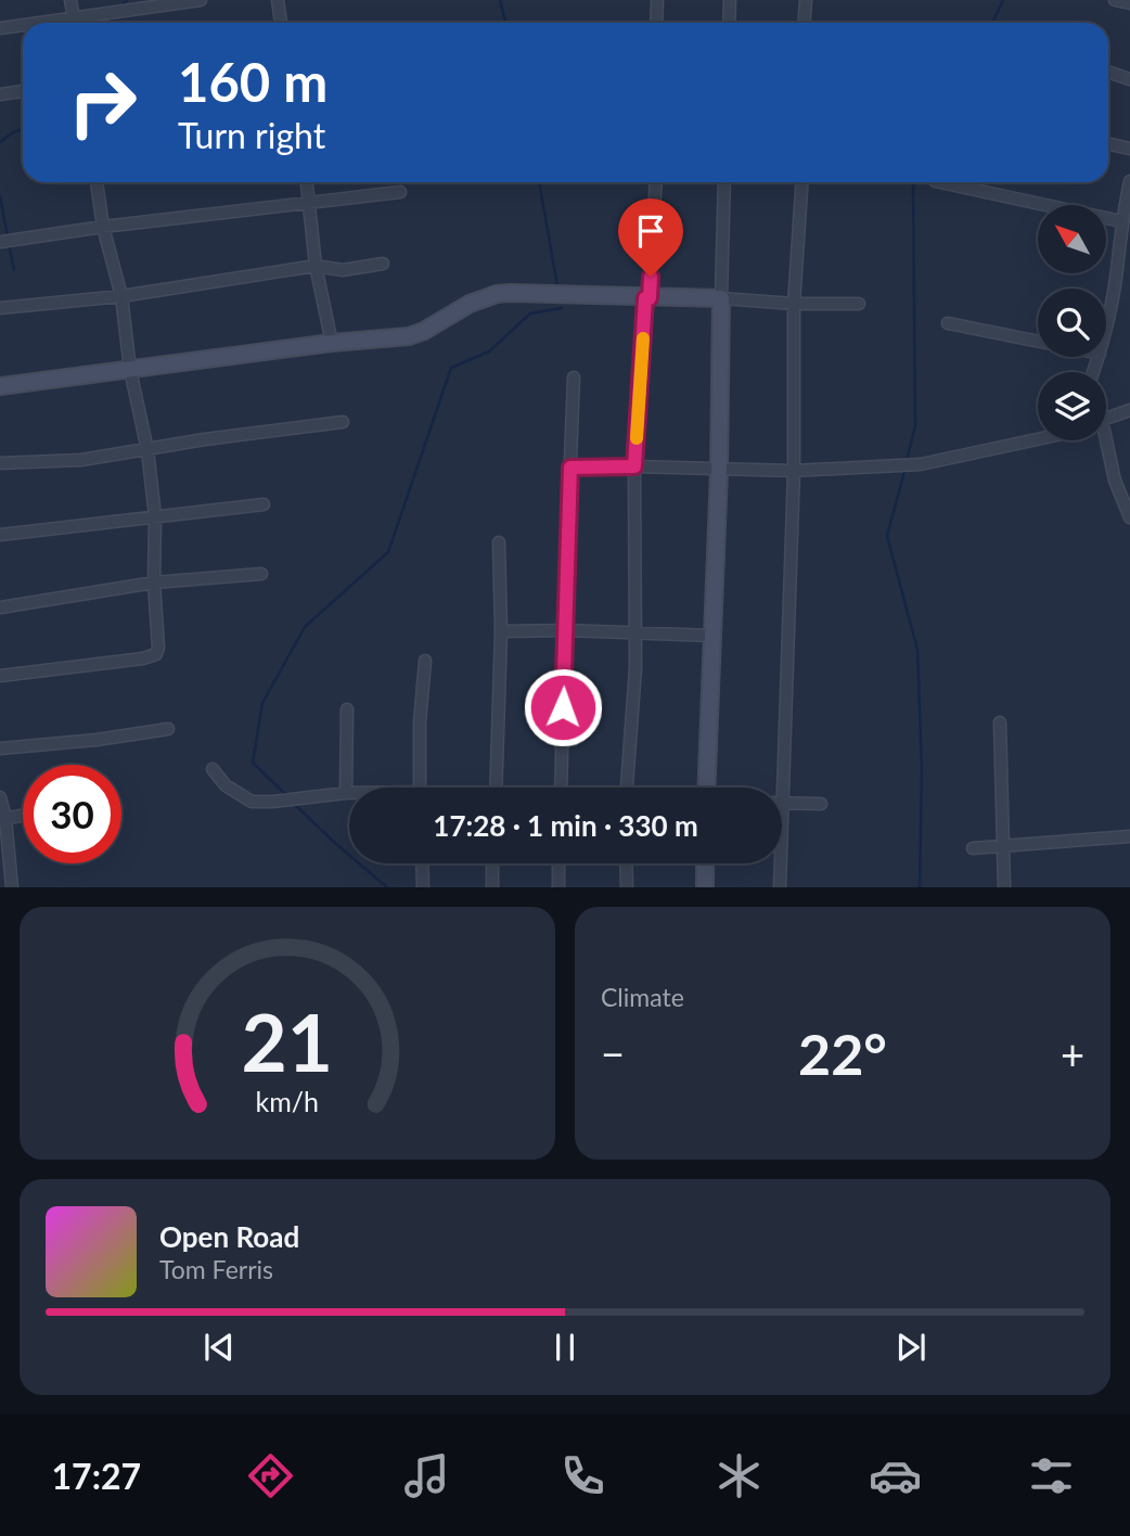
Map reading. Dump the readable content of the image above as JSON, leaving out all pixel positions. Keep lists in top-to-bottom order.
{
  "north": "top left",
  "page": {
    "turn": ["160 m", "Turn right"],
    "limit": "30",
    "trip": "17:28 · 1 min · 330 m",
    "tile": "Climate",
    "heat": ["−", "22°", "+"],
    "song": ["Open Road", "Tom Ferris"],
    "tabs": "17:27",
    "gauge": ["21", "km/h"]
  }
}
